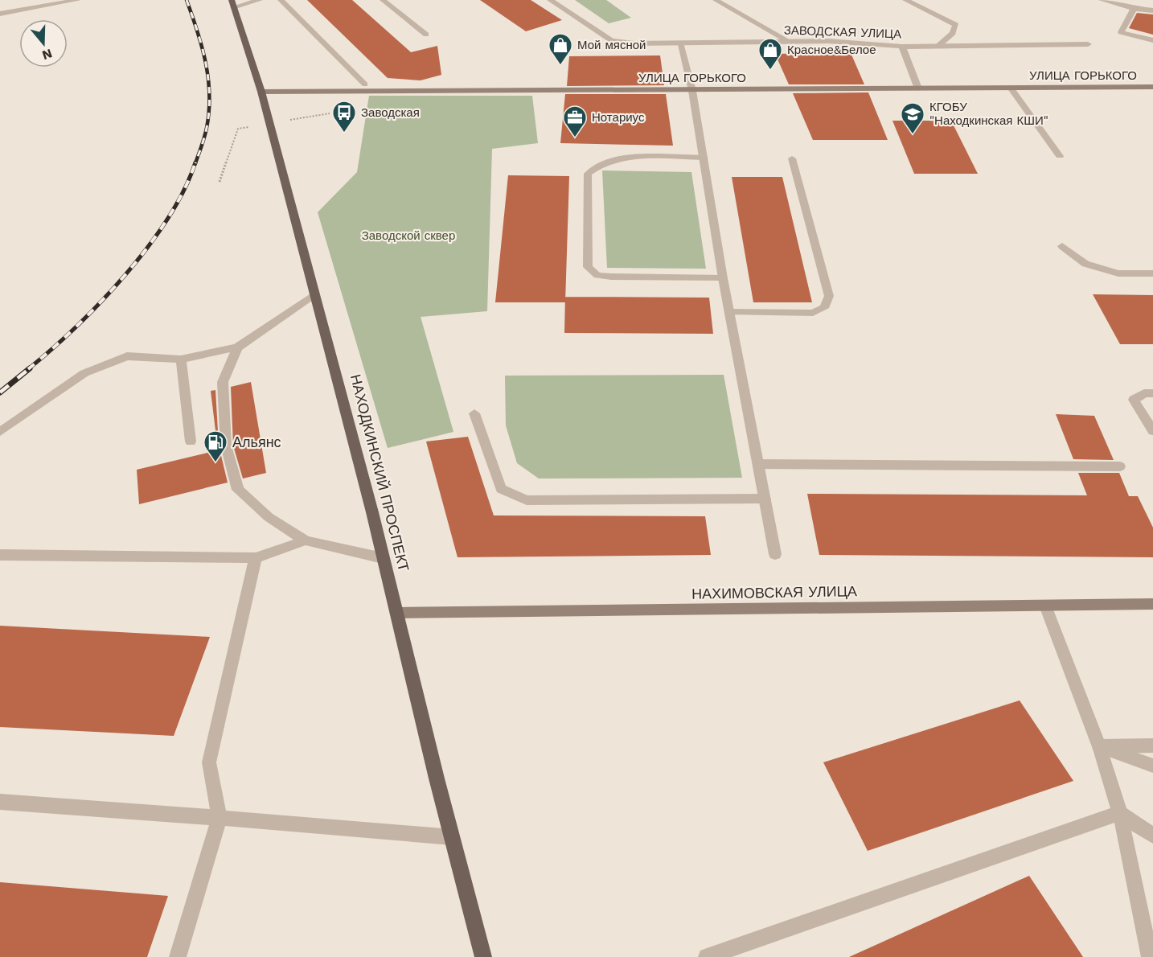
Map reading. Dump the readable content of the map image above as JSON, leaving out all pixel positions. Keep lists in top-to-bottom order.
{
  "streets": {
    "main road": ["УЛИЦА ГОРЬКОГО", "НАХОДКИНСКИЙ ПРОСПЕКТ", "НАХИМОВСКАЯ УЛИЦА"],
    "street": ["ЗАВОДСКАЯ УЛИЦА"]
  },
  "crossings": [
    ["УЛИЦА ГОРЬКОГО", "НАХОДКИНСКИЙ ПРОСПЕКТ"],
    ["НАХОДКИНСКИЙ ПРОСПЕКТ", "НАХИМОВСКАЯ УЛИЦА"]
  ],
  "parks": ["Заводской сквер"],
  "places": {
    "shop": ["Мой мясной", "Красное&Белое"],
    "bus stop": ["Заводская"],
    "school or university": ["КГОБУ \"Находкинская КШИ\""],
    "office": ["Нотариус"],
    "fuel station": ["Альянс"]
  },
  "north": "bottom"
}
